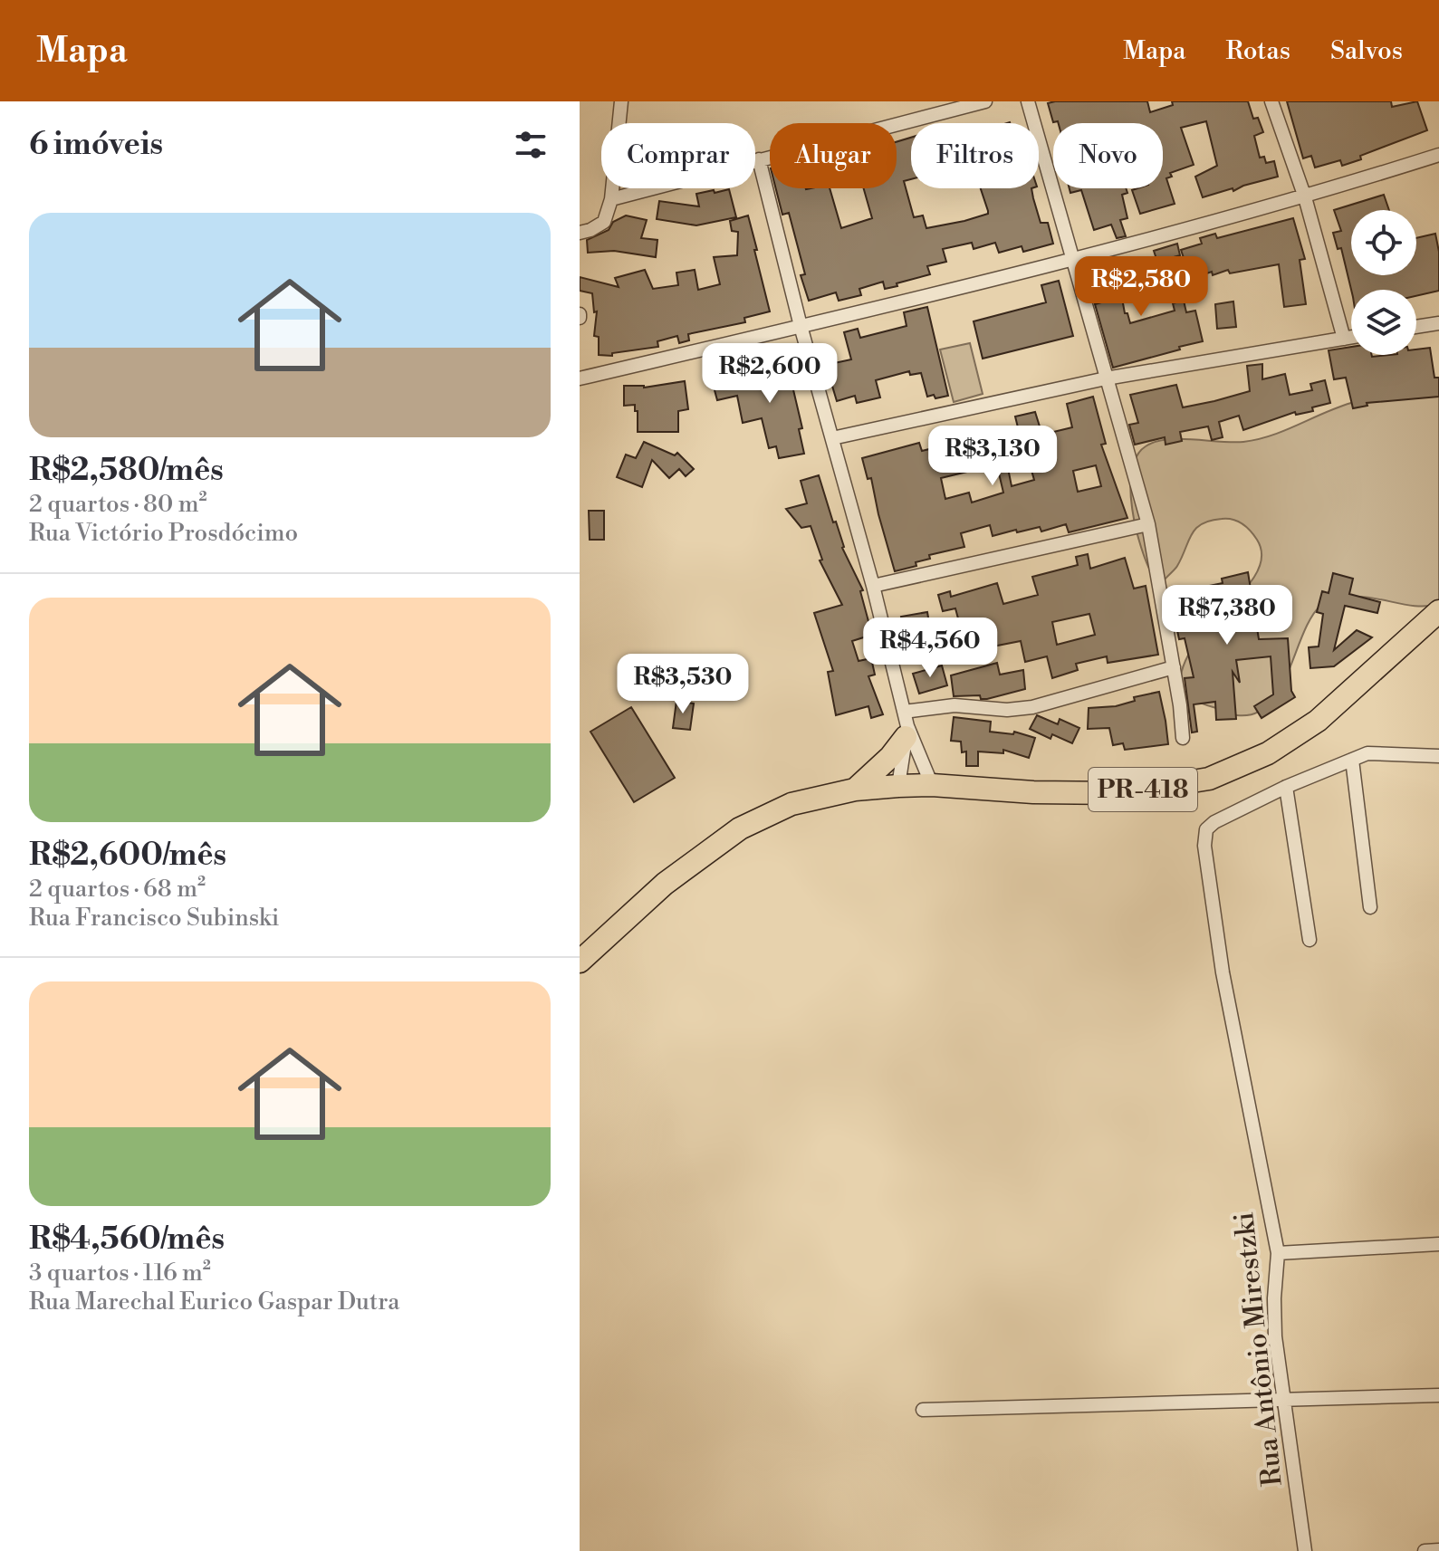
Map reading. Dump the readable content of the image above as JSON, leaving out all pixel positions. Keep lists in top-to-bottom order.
{
  "streets": {
    "highway": ["PR-418"],
    "street": ["Rua Antônio Mirestzki"]
  },
  "page": {
    "header": "Mapa",
    "nav": ["Mapa", "Rotas", "Salvos"],
    "heading": "6 imóveis",
    "chip": [
      "Comprar",
      "Alugar",
      "Filtros",
      "Novo"
    ],
    "list": [
      {
        "name": "R$2,580/mês",
        "note": "2 quartos · 80 m² · Rua Victório Prosdócimo"
      },
      {
        "name": "R$2,600/mês",
        "note": "2 quartos · 68 m² · Rua Francisco Subinski"
      },
      {
        "name": "R$4,560/mês",
        "note": "3 quartos · 116 m² · Rua Marechal Eurico Gaspar Dutra"
      }
    ],
    "price": [
      "R$2,580",
      "R$2,600",
      "R$3,130",
      "R$7,380",
      "R$4,560",
      "R$3,530"
    ]
  }
}
